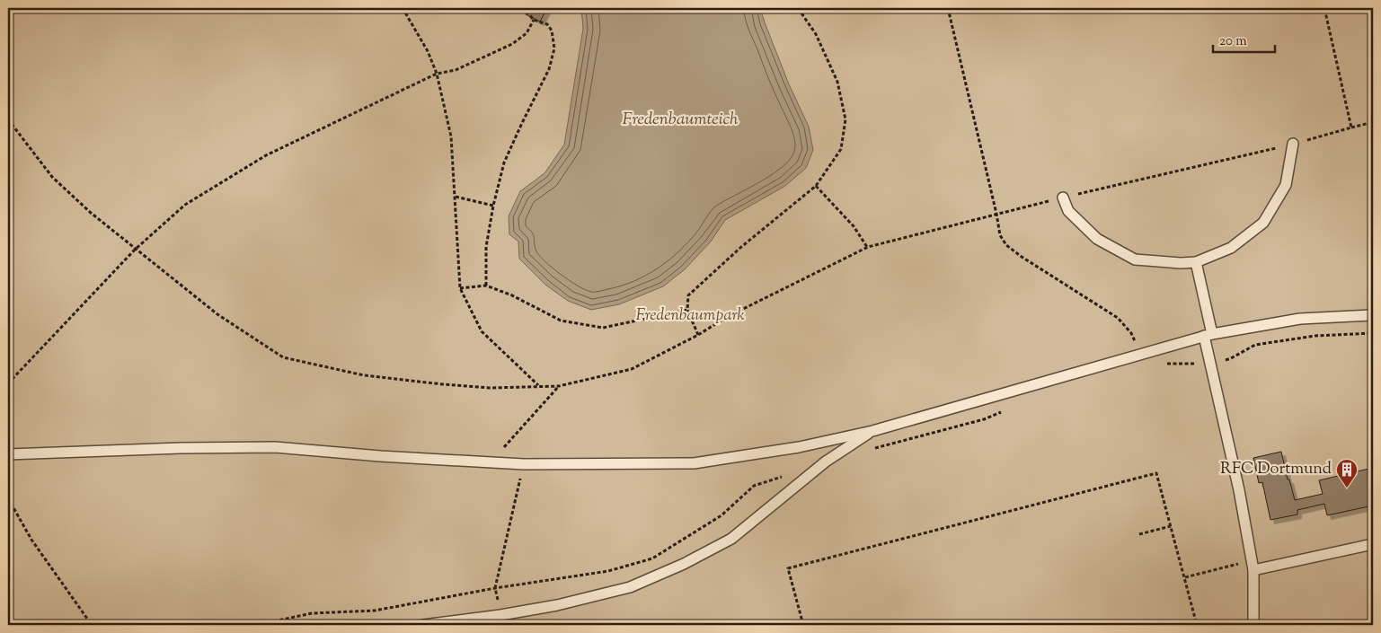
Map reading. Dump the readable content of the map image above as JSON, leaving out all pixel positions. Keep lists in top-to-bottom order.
{
  "water": ["Fredenbaumteich"],
  "parks": ["Fredenbaumpark"],
  "places": {
    "building": ["RFC Dortmund"]
  },
  "scale_bar": "20 m"
}
